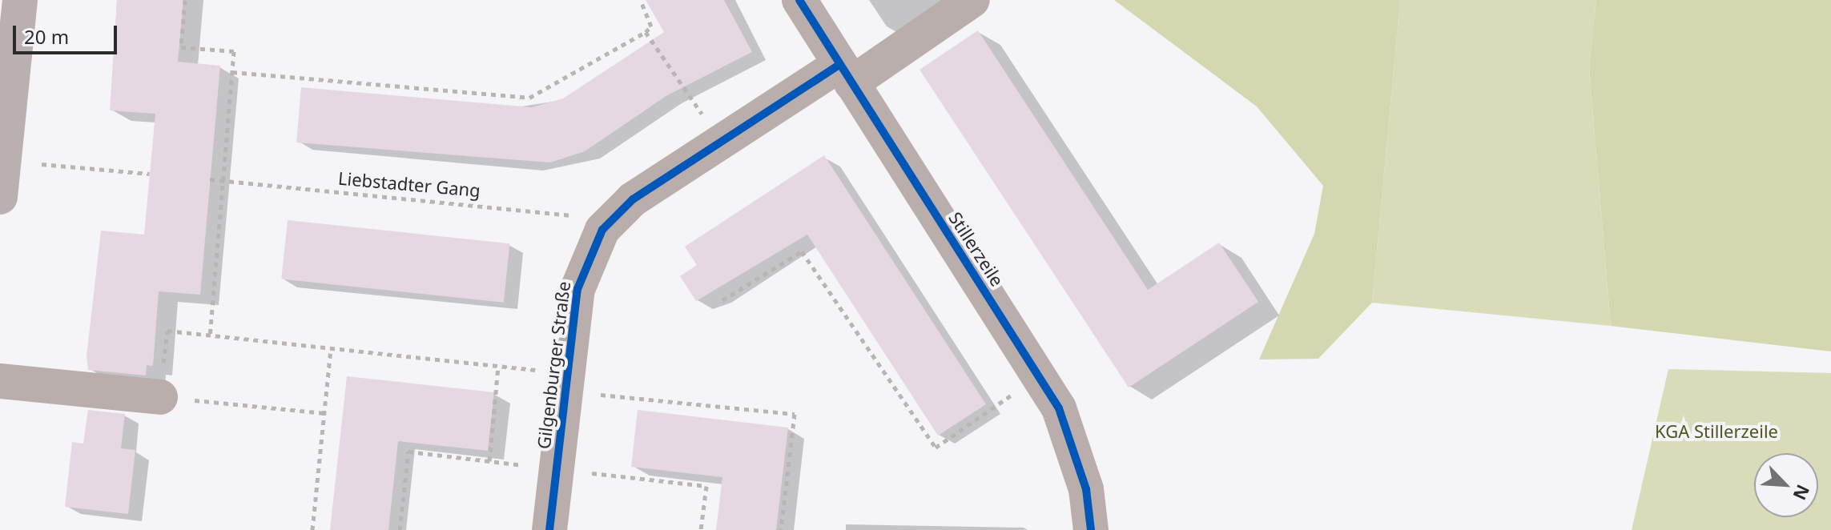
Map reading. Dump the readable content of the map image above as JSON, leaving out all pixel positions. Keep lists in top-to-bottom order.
{
  "streets": {
    "street": ["Stillerzeile", "Gilgenburger Straße"],
    "path": ["Liebstadter Gang"]
  },
  "crossings": [
    ["Liebstadter Gang", "Gilgenburger Straße"],
    ["Stillerzeile", "Gilgenburger Straße"]
  ],
  "parks": ["KGA Stillerzeile"],
  "scale_bar": "20 m",
  "north": "bottom right"
}
